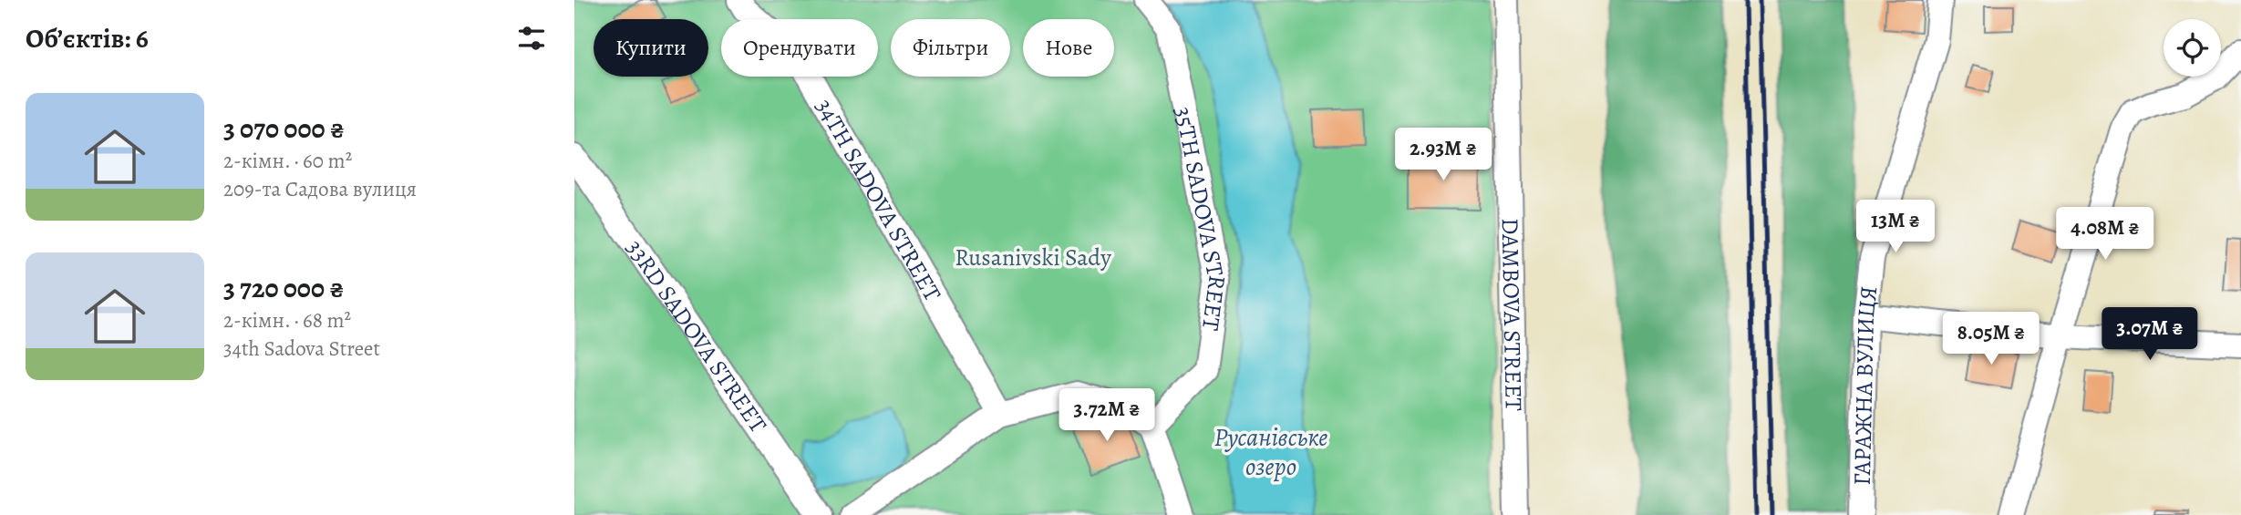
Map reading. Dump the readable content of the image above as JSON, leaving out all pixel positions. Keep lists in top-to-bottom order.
{
  "streets": {
    "street": [
      "34TH SADOVA STREET",
      "35TH SADOVA STREET",
      "DAMBOVA STREET",
      "33RD SADOVA STREET",
      "ГАРАЖНА ВУЛИЦЯ"
    ]
  },
  "water": ["Русанівське озеро"],
  "parks": ["Rusanivski Sady"],
  "page": {
    "heading": "Об’єктів: 6",
    "chip": [
      "Купити",
      "Орендувати",
      "Фільтри",
      "Нове"
    ],
    "list": [
      {
        "name": "3 070 000 ₴",
        "note": "2-кімн. · 60 m² · 209-та Садова вулиця"
      },
      {
        "name": "3 720 000 ₴",
        "note": "2-кімн. · 68 m² · 34th Sadova Street"
      }
    ],
    "price": [
      "2.93M ₴",
      "13M ₴",
      "4.08M ₴",
      "3.07M ₴",
      "8.05M ₴",
      "3.72M ₴"
    ]
  }
}
